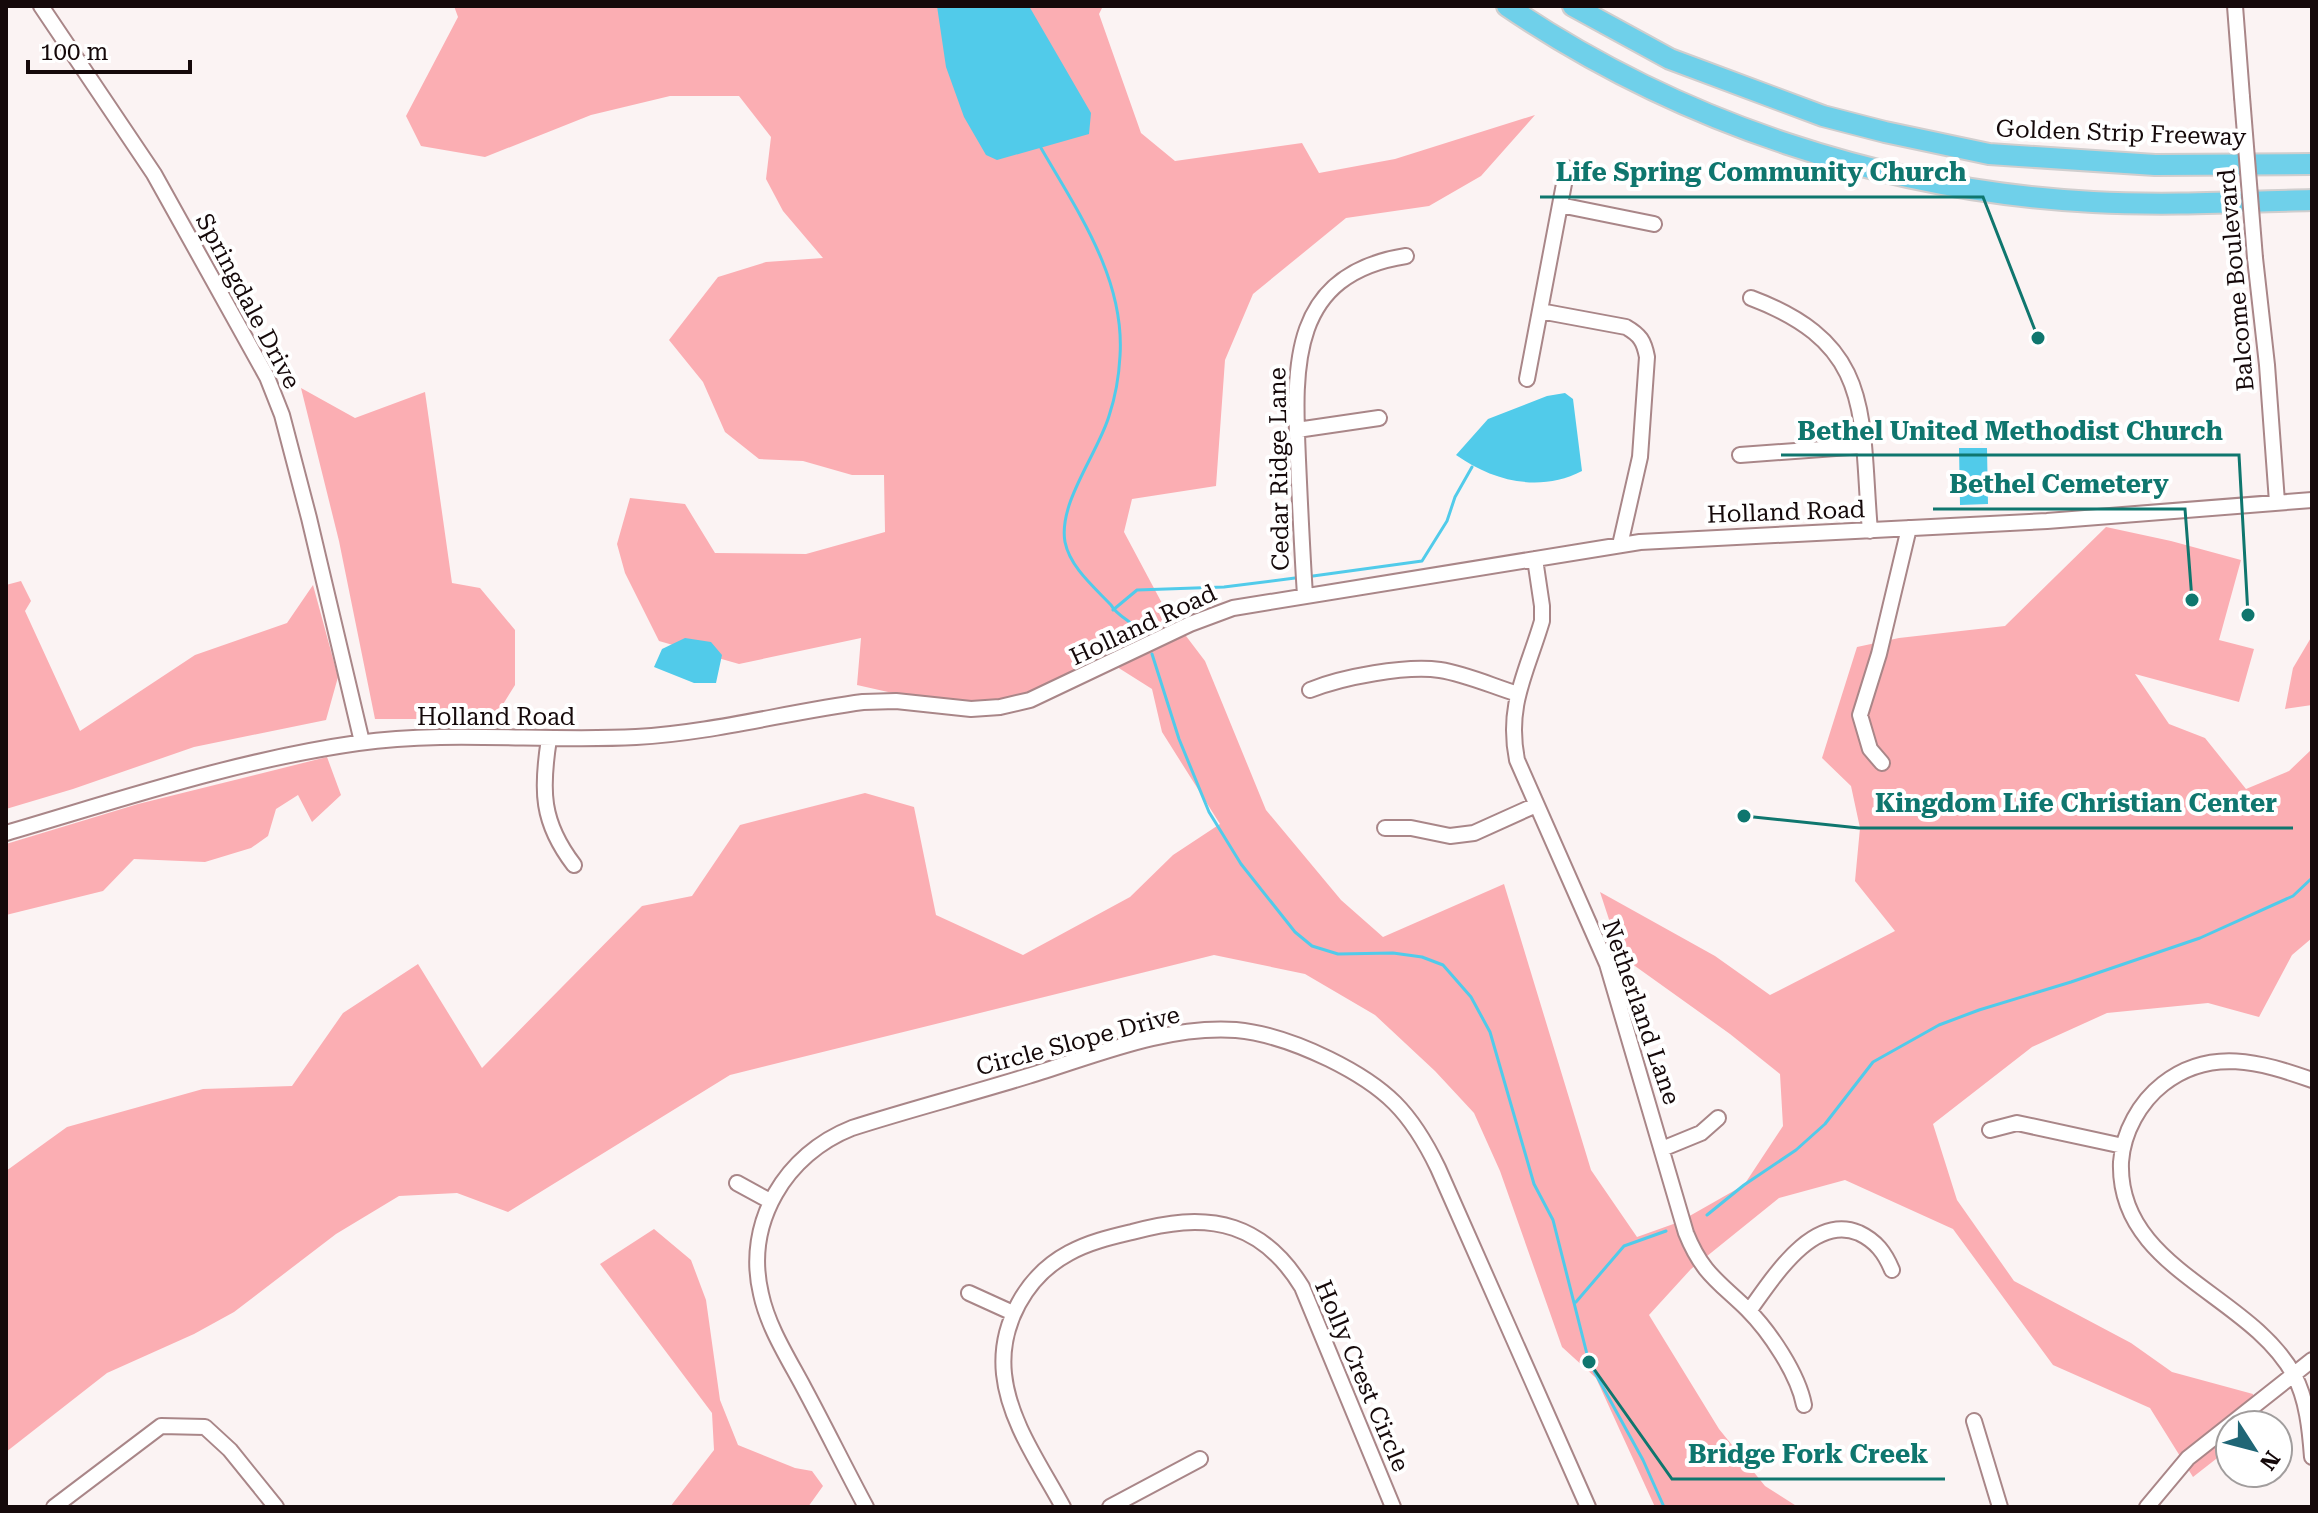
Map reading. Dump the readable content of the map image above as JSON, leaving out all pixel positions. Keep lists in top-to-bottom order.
{
  "streets": {
    "highway": ["Golden Strip Freeway"],
    "street": [
      "Balcome Boulevard",
      "Springdale Drive",
      "Cedar Ridge Lane",
      "Holland Road",
      "Netherland Lane",
      "Circle Slope Drive",
      "Holly Crest Circle"
    ]
  },
  "crossings": [
    ["Balcome Boulevard", "Holland Road"],
    ["Springdale Drive", "Holland Road"],
    ["Cedar Ridge Lane", "Holland Road"],
    ["Holland Road", "Netherland Lane"]
  ],
  "places": [
    "Life Spring Community Church",
    "Bethel Cemetery",
    "Bethel United Methodist Church",
    "Kingdom Life Christian Center",
    "Bridge Fork Creek"
  ],
  "scale_bar": "100 m",
  "north": "bottom right"
}
